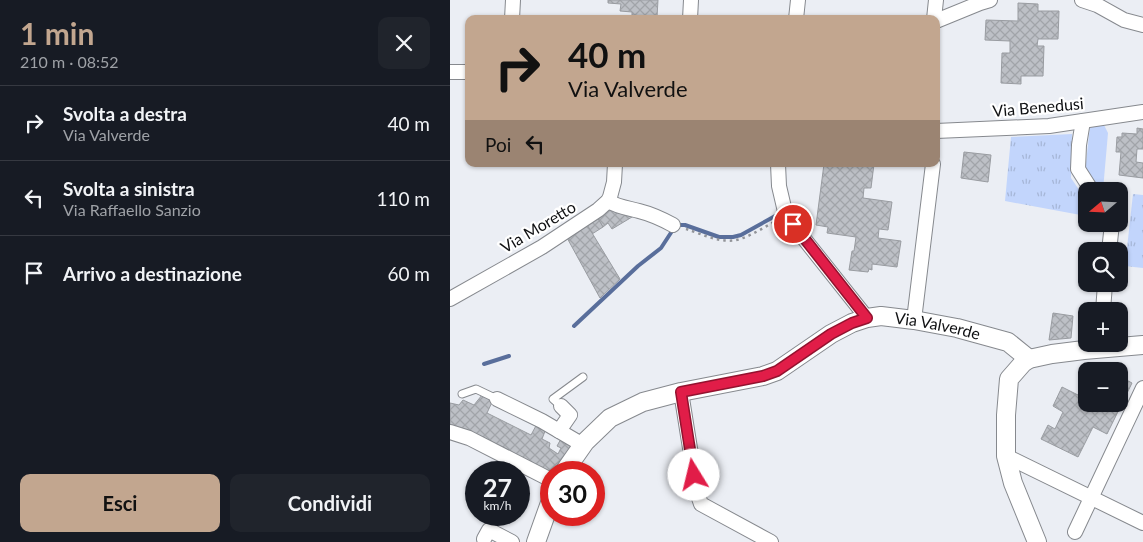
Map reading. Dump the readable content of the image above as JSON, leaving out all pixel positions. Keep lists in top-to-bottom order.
{
  "streets": {
    "street": ["Via Benedusi", "Via Moretto", "Via Valverde"]
  },
  "north": "left",
  "page": {
    "heading": ["1 min", "210 m · 08:52"],
    "turn": ["40 m", "Via Valverde"],
    "list": [
      {
        "name": "Svolta a destra",
        "note": "Via Valverde",
        "value": "40 m"
      },
      {
        "name": "Svolta a sinistra",
        "note": "Via Raffaello Sanzio",
        "value": "110 m"
      },
      {
        "name": "Arrivo a destinazione",
        "value": "60 m"
      }
    ],
    "then": "Poi",
    "map_buttons": ["+", "−"],
    "speed": "27 km/h",
    "limit": "30",
    "buttons": ["Esci", "Condividi"]
  }
}
